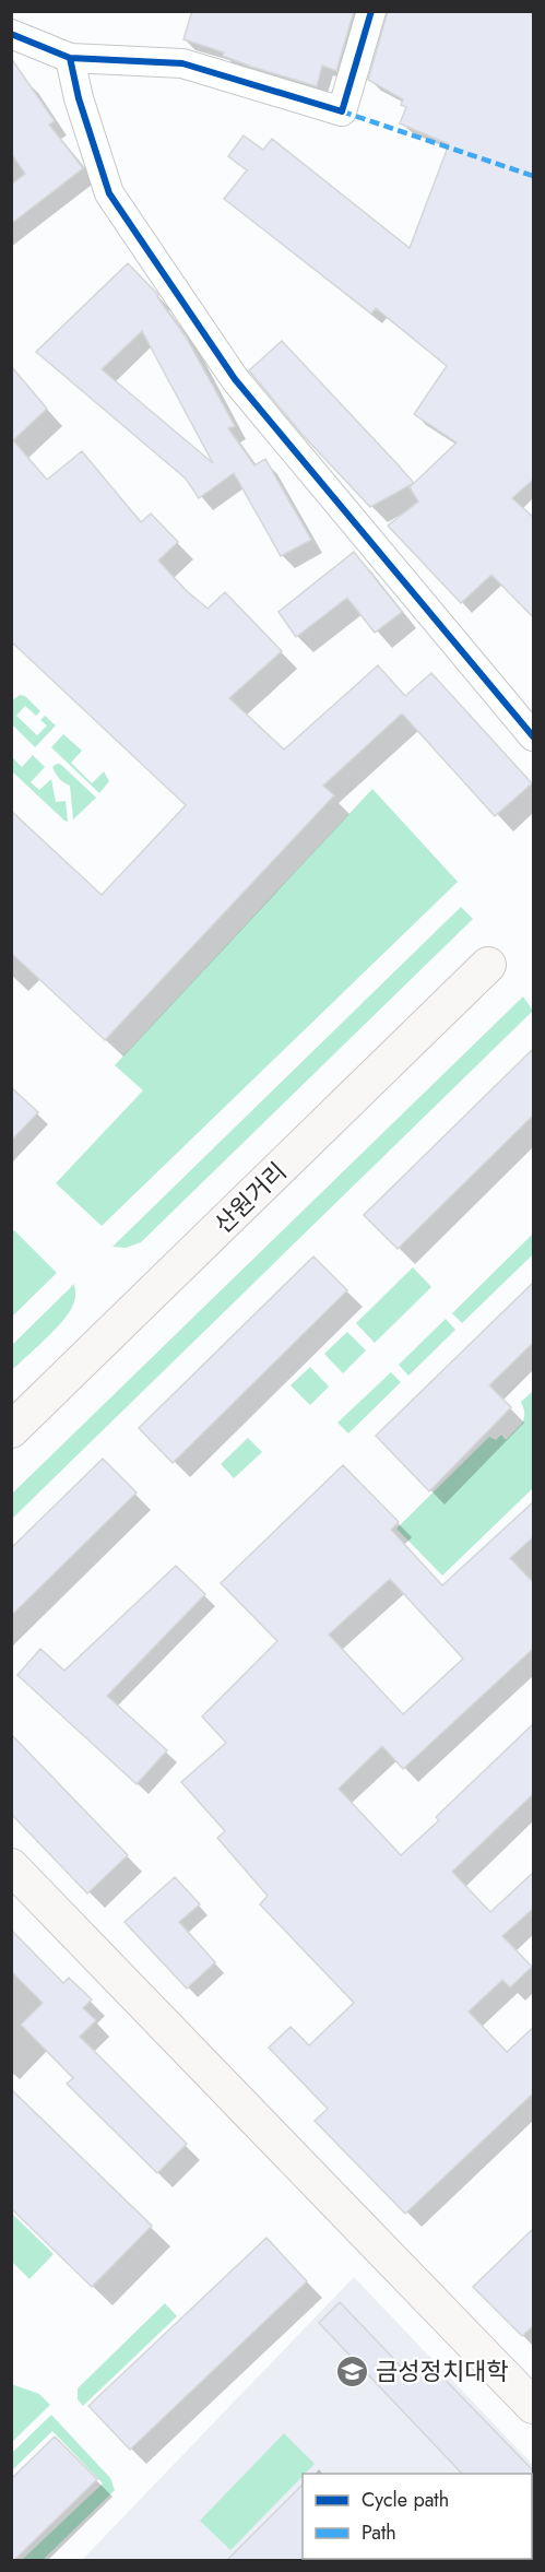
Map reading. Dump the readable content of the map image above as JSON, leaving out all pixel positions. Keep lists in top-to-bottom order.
{
  "streets": {
    "main road": ["산원거리"]
  },
  "places": {
    "school or university": ["금성정치대학"]
  },
  "legend": ["Cycle path", "Path"]
}
